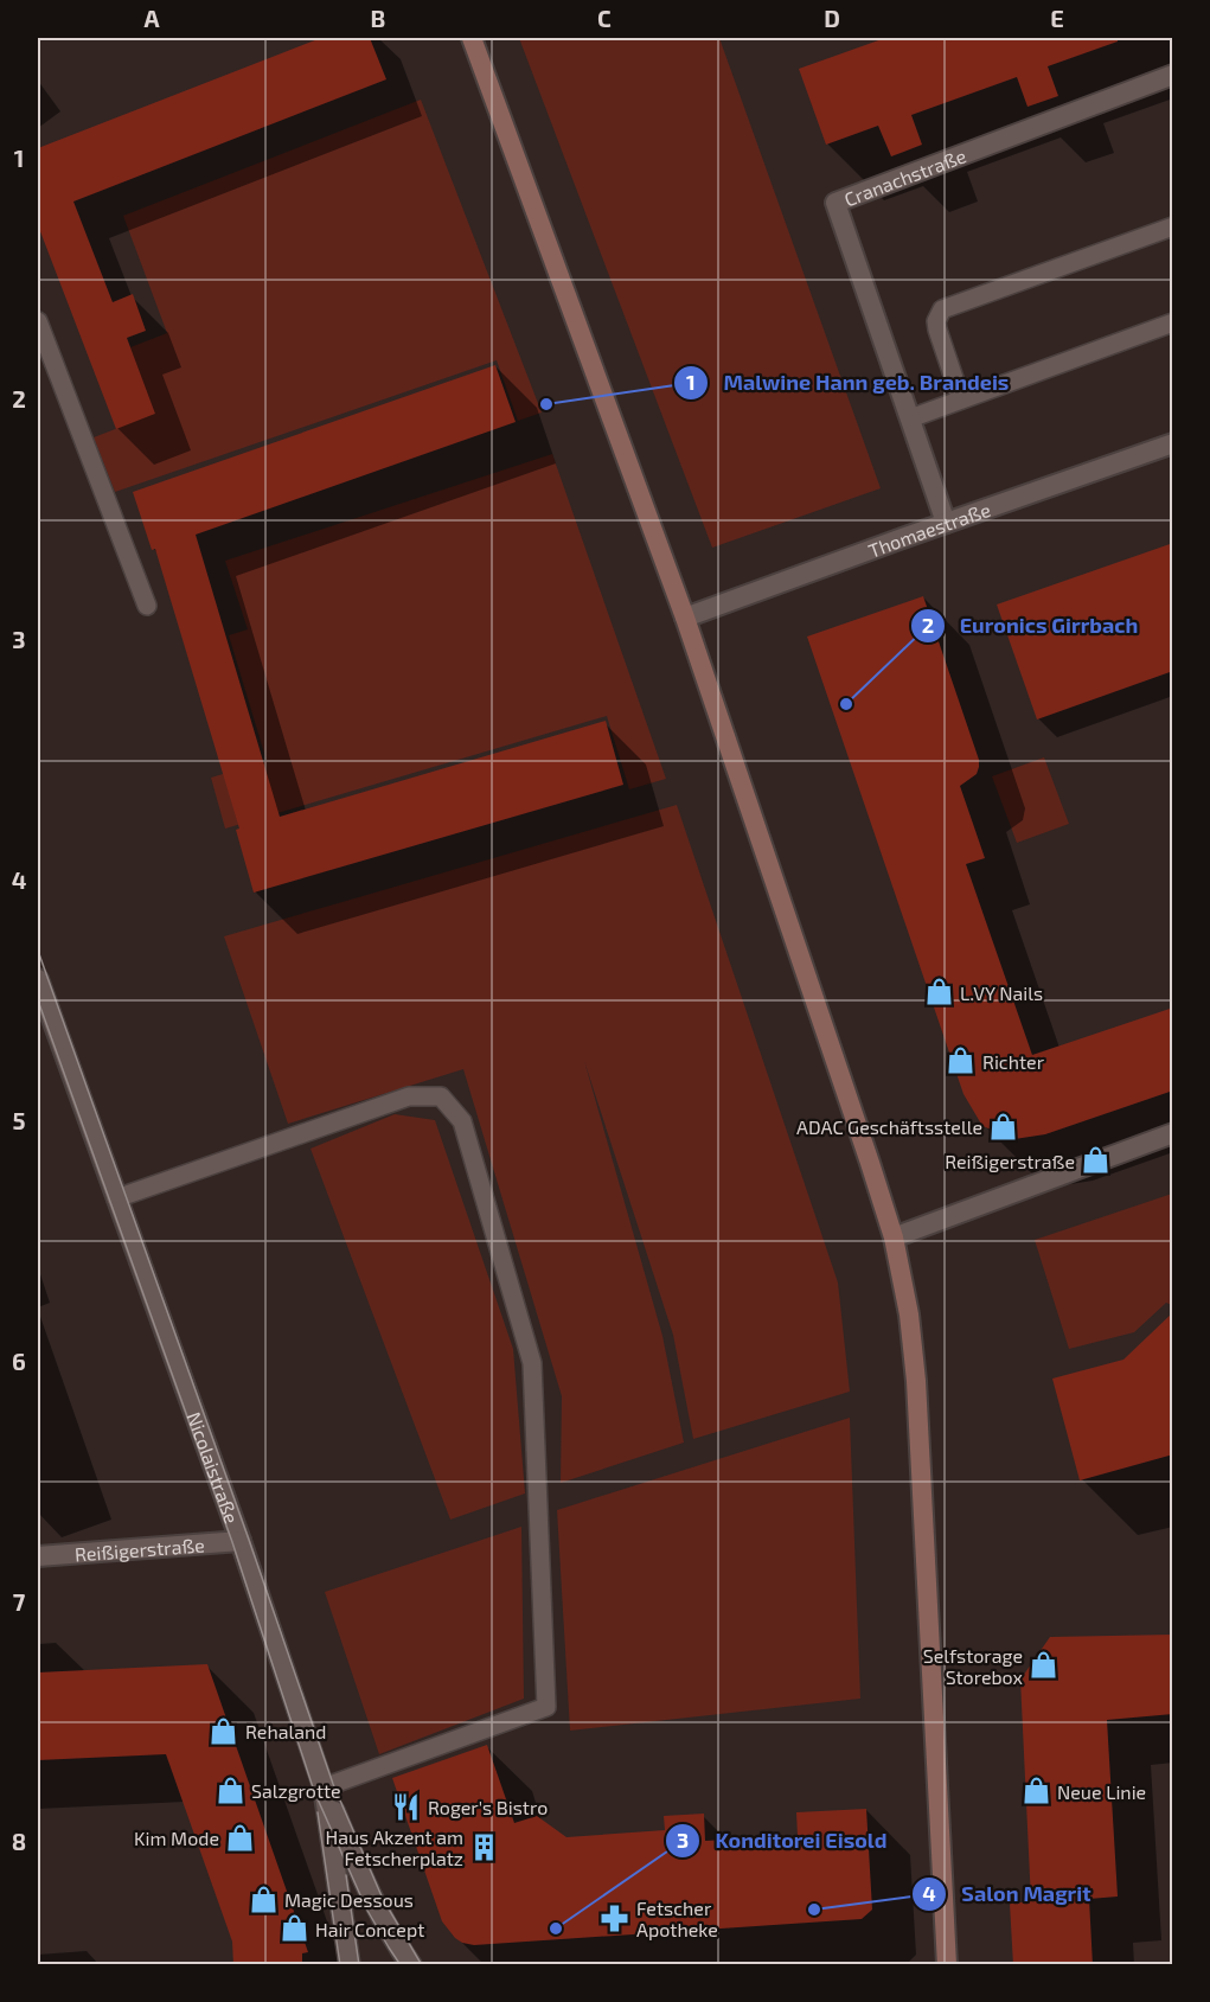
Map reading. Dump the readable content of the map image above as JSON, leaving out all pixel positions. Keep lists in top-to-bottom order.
{
  "streets": {
    "street": [
      "Cranachstraße",
      "Thomaestraße",
      "Nicolaistraße",
      "Reißigerstraße"
    ]
  },
  "crossings": [
    ["Cranachstraße", "Thomaestraße"],
    ["Nicolaistraße", "Reißigerstraße"]
  ],
  "places": {
    "other": [
      "Malwine Hann geb. Brandeis",
      "Euronics Girrbach",
      "Salon Magrit",
      "Konditorei Eisold"
    ],
    "shop": [
      "L.VY Nails",
      "Richter",
      "ADAC Geschäftsstelle",
      "Reißigerstraße",
      "Selfstorage Storebox",
      "Rehaland",
      "Salzgrotte",
      "Neue Linie",
      "Kim Mode",
      "Magic Dessous",
      "Hair Concept"
    ],
    "restaurant": ["Roger's Bistro"],
    "building": ["Haus Akzent am Fetscherplatz"],
    "pharmacy": ["Fetscher Apotheke"]
  },
  "grid": {
    "columns": [
      "A",
      "B",
      "C",
      "D",
      "E"
    ],
    "rows": [
      "1",
      "2",
      "3",
      "4",
      "5",
      "6",
      "7",
      "8"
    ]
  }
}
